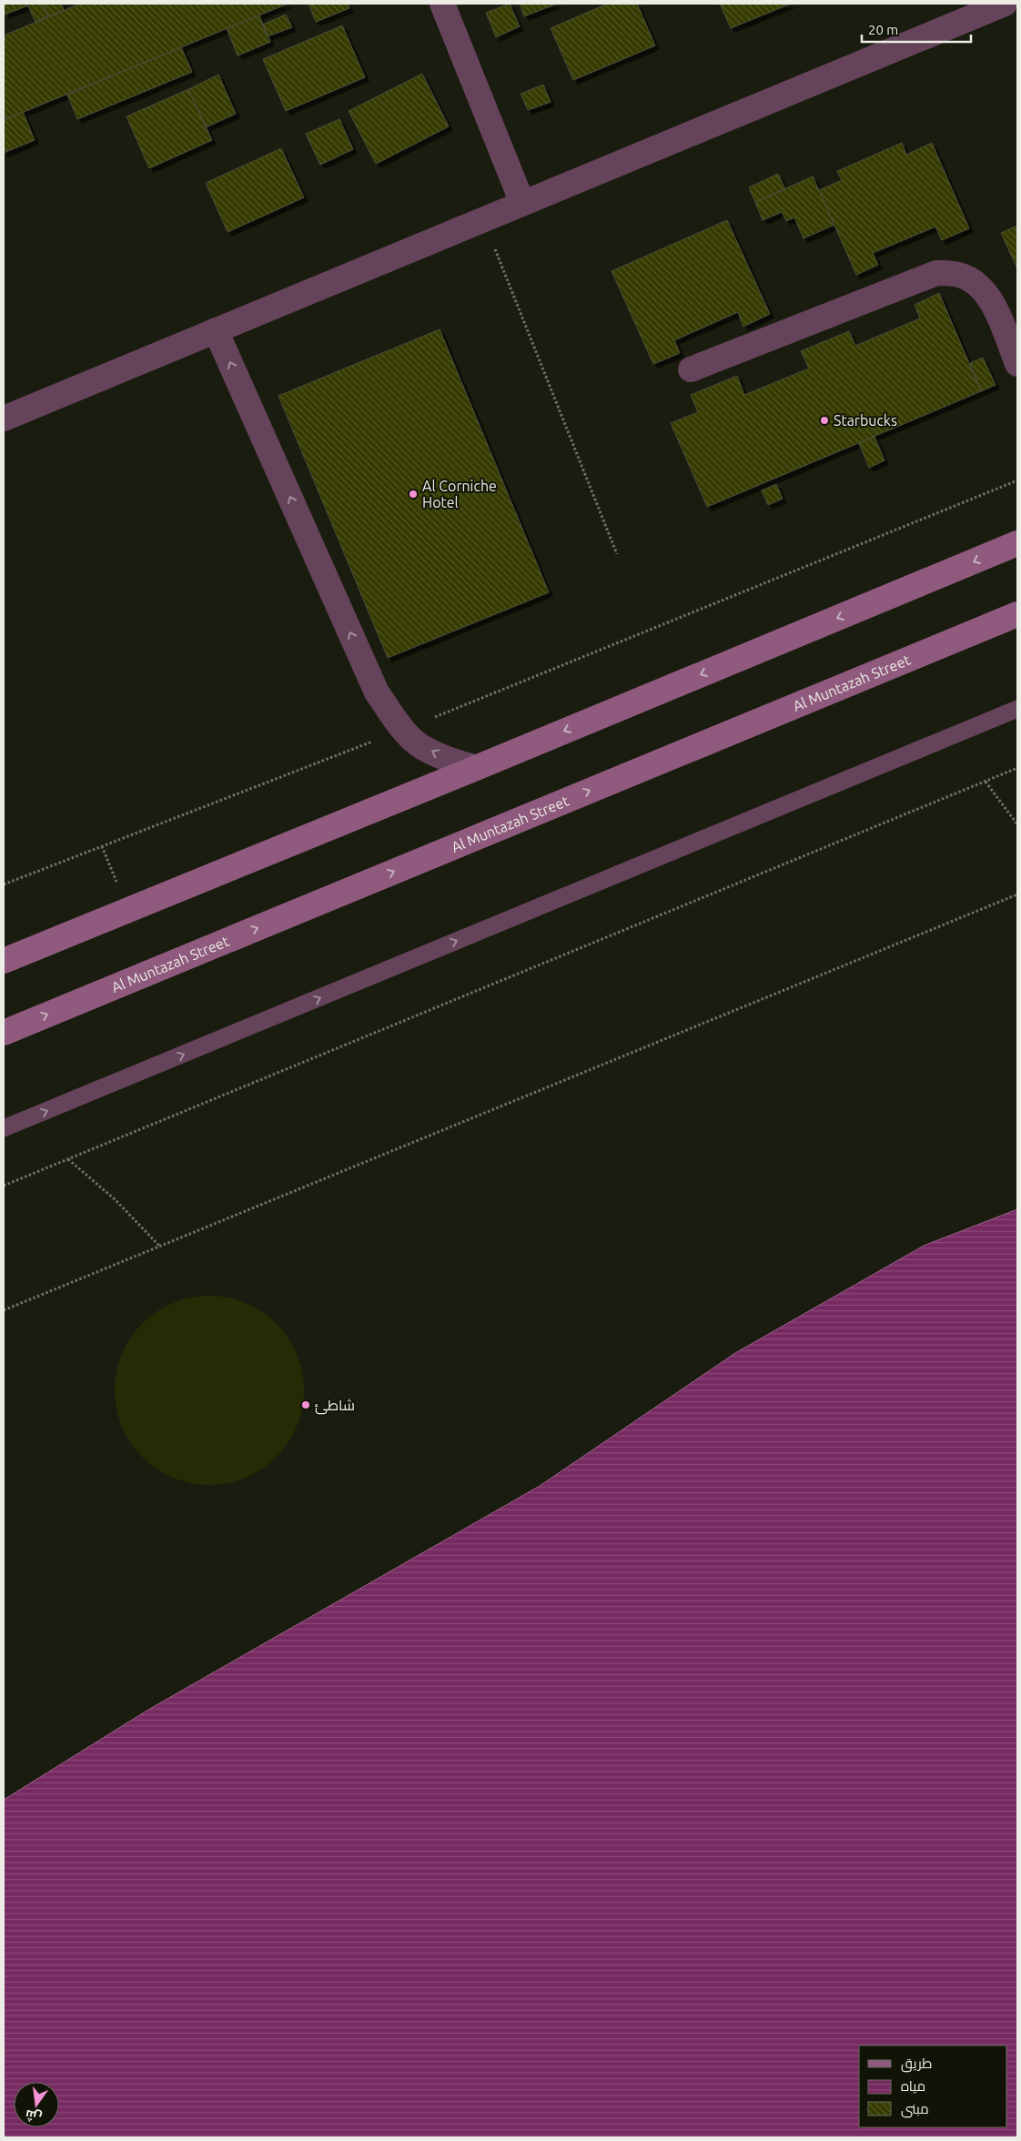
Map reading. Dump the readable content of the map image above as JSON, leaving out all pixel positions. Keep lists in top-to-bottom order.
{
  "streets": {
    "main road": ["Al Muntazah Street"]
  },
  "places": ["Starbucks", "Al Corniche Hotel", "شاطئ"],
  "legend": ["طريق", "مياه", "مبنى"],
  "scale_bar": "20 m",
  "north": "bottom"
}
